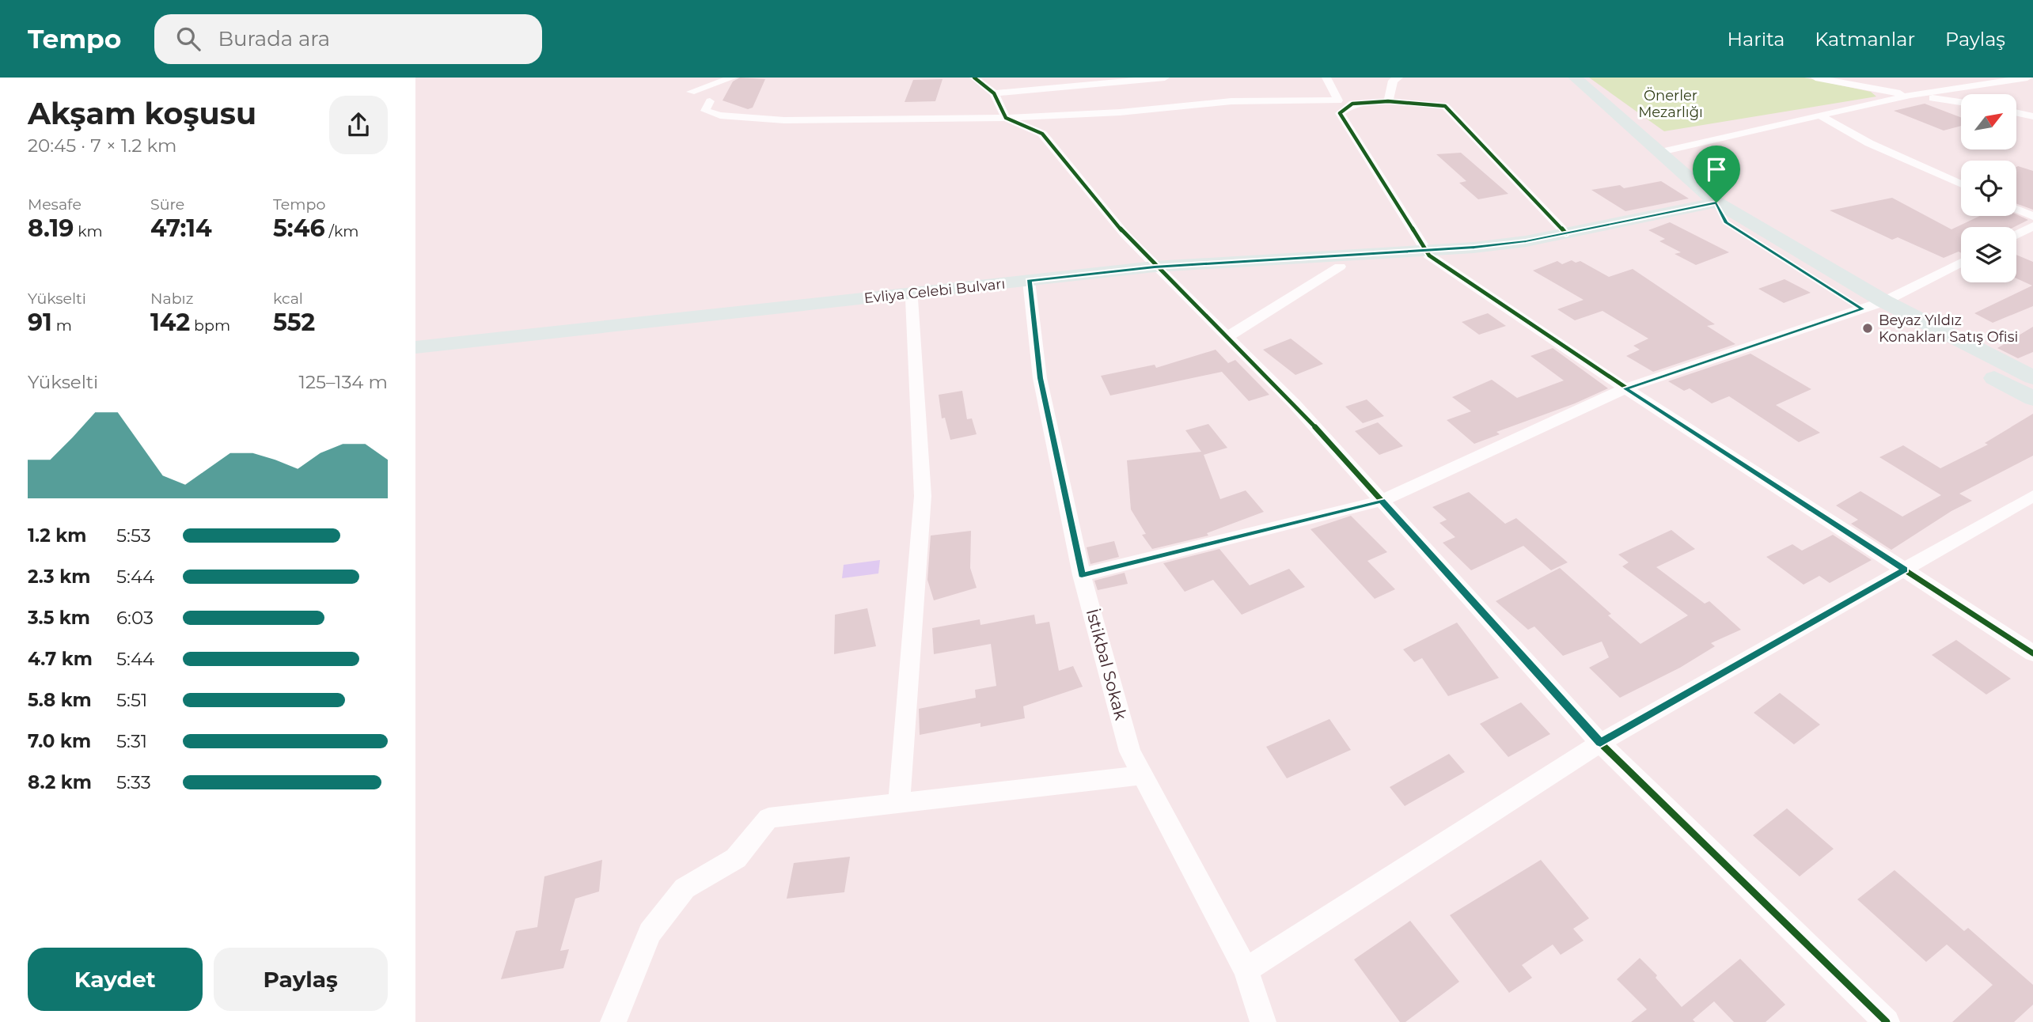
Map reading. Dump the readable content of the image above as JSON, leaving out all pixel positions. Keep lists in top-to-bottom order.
{
  "streets": {
    "main road": ["Evliya Celebi Bulvarı"],
    "street": ["İstikbal Sokak"]
  },
  "crossings": [
    ["Evliya Celebi Bulvarı", "İstikbal Sokak"]
  ],
  "parks": ["Önerler Mezarlığı"],
  "places": ["Beyaz Yıldız Konakları Satış Ofisi"],
  "north": "top right",
  "page": {
    "header": "Tempo",
    "search": "Burada ara",
    "nav": ["Harita", "Katmanlar", "Paylaş"],
    "heading": ["Akşam koşusu", "20:45 · 7 × 1.2 km"],
    "stats": [
      ["Mesafe", "8.19 km"],
      ["Süre", "47:14"],
      ["Tempo", "5:46 /km"],
      ["Yükselti", "91 m"],
      ["Nabız", "142 bpm"],
      ["kcal", "552"]
    ],
    "chart": ["Yükselti", "125–134 m"],
    "list": [
      {
        "name": "1.2 km",
        "note": "5:53"
      },
      {
        "name": "2.3 km",
        "note": "5:44"
      },
      {
        "name": "3.5 km",
        "note": "6:03"
      },
      {
        "name": "4.7 km",
        "note": "5:44"
      },
      {
        "name": "5.8 km",
        "note": "5:51"
      },
      {
        "name": "7.0 km",
        "note": "5:31"
      },
      {
        "name": "8.2 km",
        "note": "5:33"
      }
    ],
    "buttons": ["Kaydet", "Paylaş"]
  }
}
